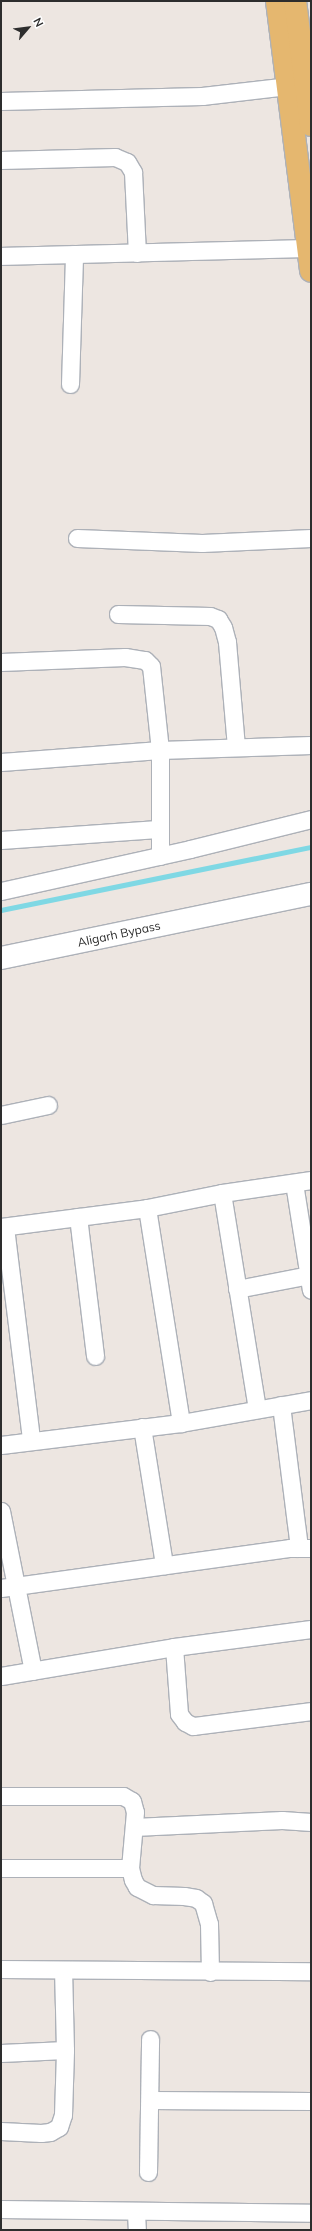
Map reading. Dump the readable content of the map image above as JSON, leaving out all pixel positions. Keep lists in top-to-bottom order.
{
  "streets": {
    "main road": ["Aligarh Bypass"]
  },
  "north": "top right"
}
